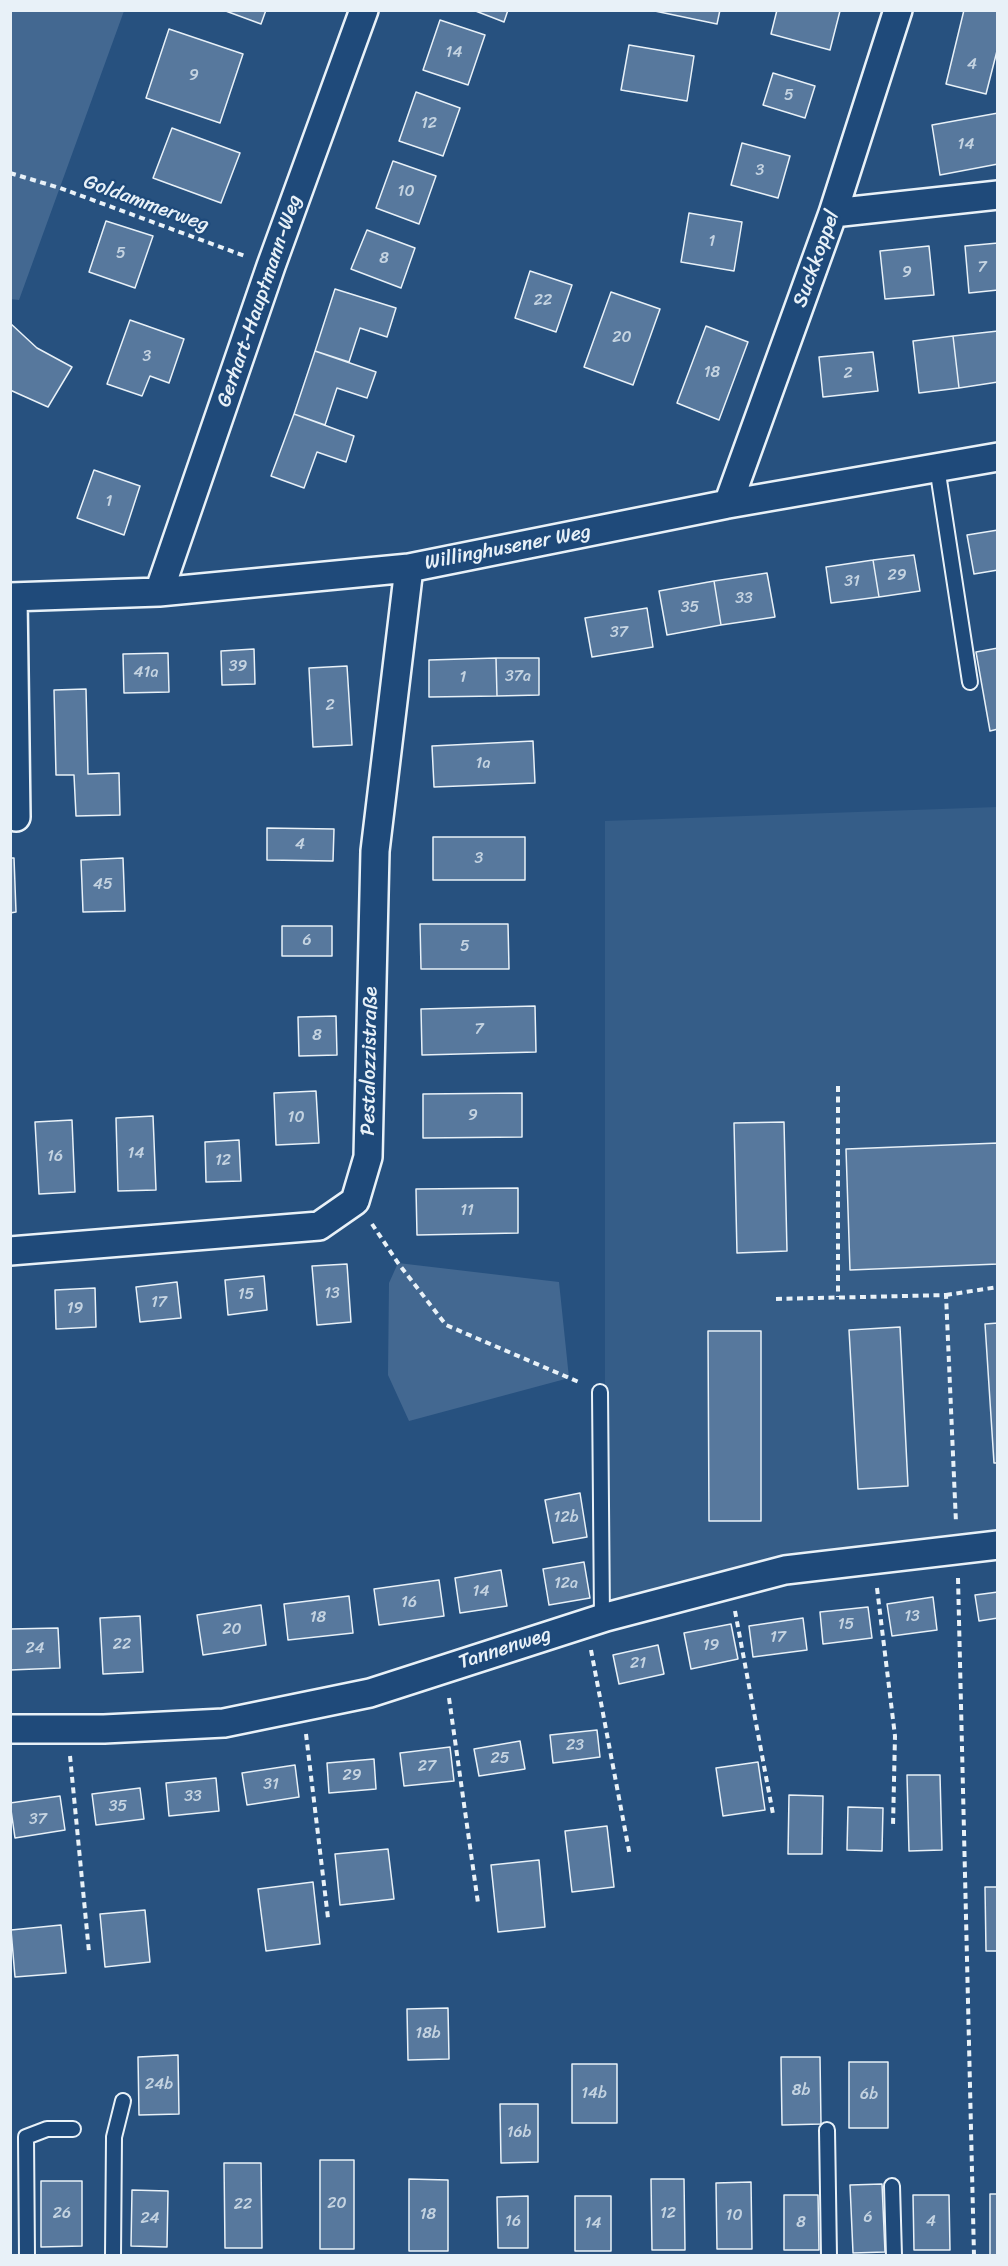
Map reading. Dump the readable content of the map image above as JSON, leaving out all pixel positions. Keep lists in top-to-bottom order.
{
  "streets": {
    "street": [
      "Suckkoppel",
      "Gerhart-Hauptmann-Weg",
      "Willinghusener Weg",
      "Pestalozzistraße",
      "Tannenweg"
    ],
    "path": ["Goldammerweg"]
  },
  "crossings": [
    ["Goldammerweg", "Gerhart-Hauptmann-Weg"],
    ["Suckkoppel", "Willinghusener Weg"],
    ["Gerhart-Hauptmann-Weg", "Willinghusener Weg"],
    ["Willinghusener Weg", "Pestalozzistraße"]
  ],
  "house_numbers": [
    "14",
    "4",
    "9",
    "5",
    "12",
    "14",
    "3",
    "10",
    "1",
    "5",
    "8",
    "7",
    "9",
    "22",
    "20",
    "3",
    "18",
    "2",
    "1",
    "29",
    "31",
    "33",
    "35",
    "37",
    "39",
    "41a",
    "37a",
    "1",
    "2",
    "1a",
    "4",
    "3",
    "45",
    "6",
    "5",
    "7",
    "8",
    "9",
    "10",
    "14",
    "16",
    "12",
    "11",
    "13",
    "15",
    "17",
    "19",
    "12b",
    "12a",
    "14",
    "16",
    "13",
    "18",
    "15",
    "20",
    "17",
    "22",
    "19",
    "24",
    "21",
    "23",
    "25",
    "27",
    "29",
    "31",
    "33",
    "35",
    "37",
    "18b",
    "24b",
    "8b",
    "14b",
    "6b",
    "16b",
    "20",
    "22",
    "26",
    "12",
    "18",
    "10",
    "6",
    "24",
    "16",
    "4",
    "8",
    "14"
  ]
}
